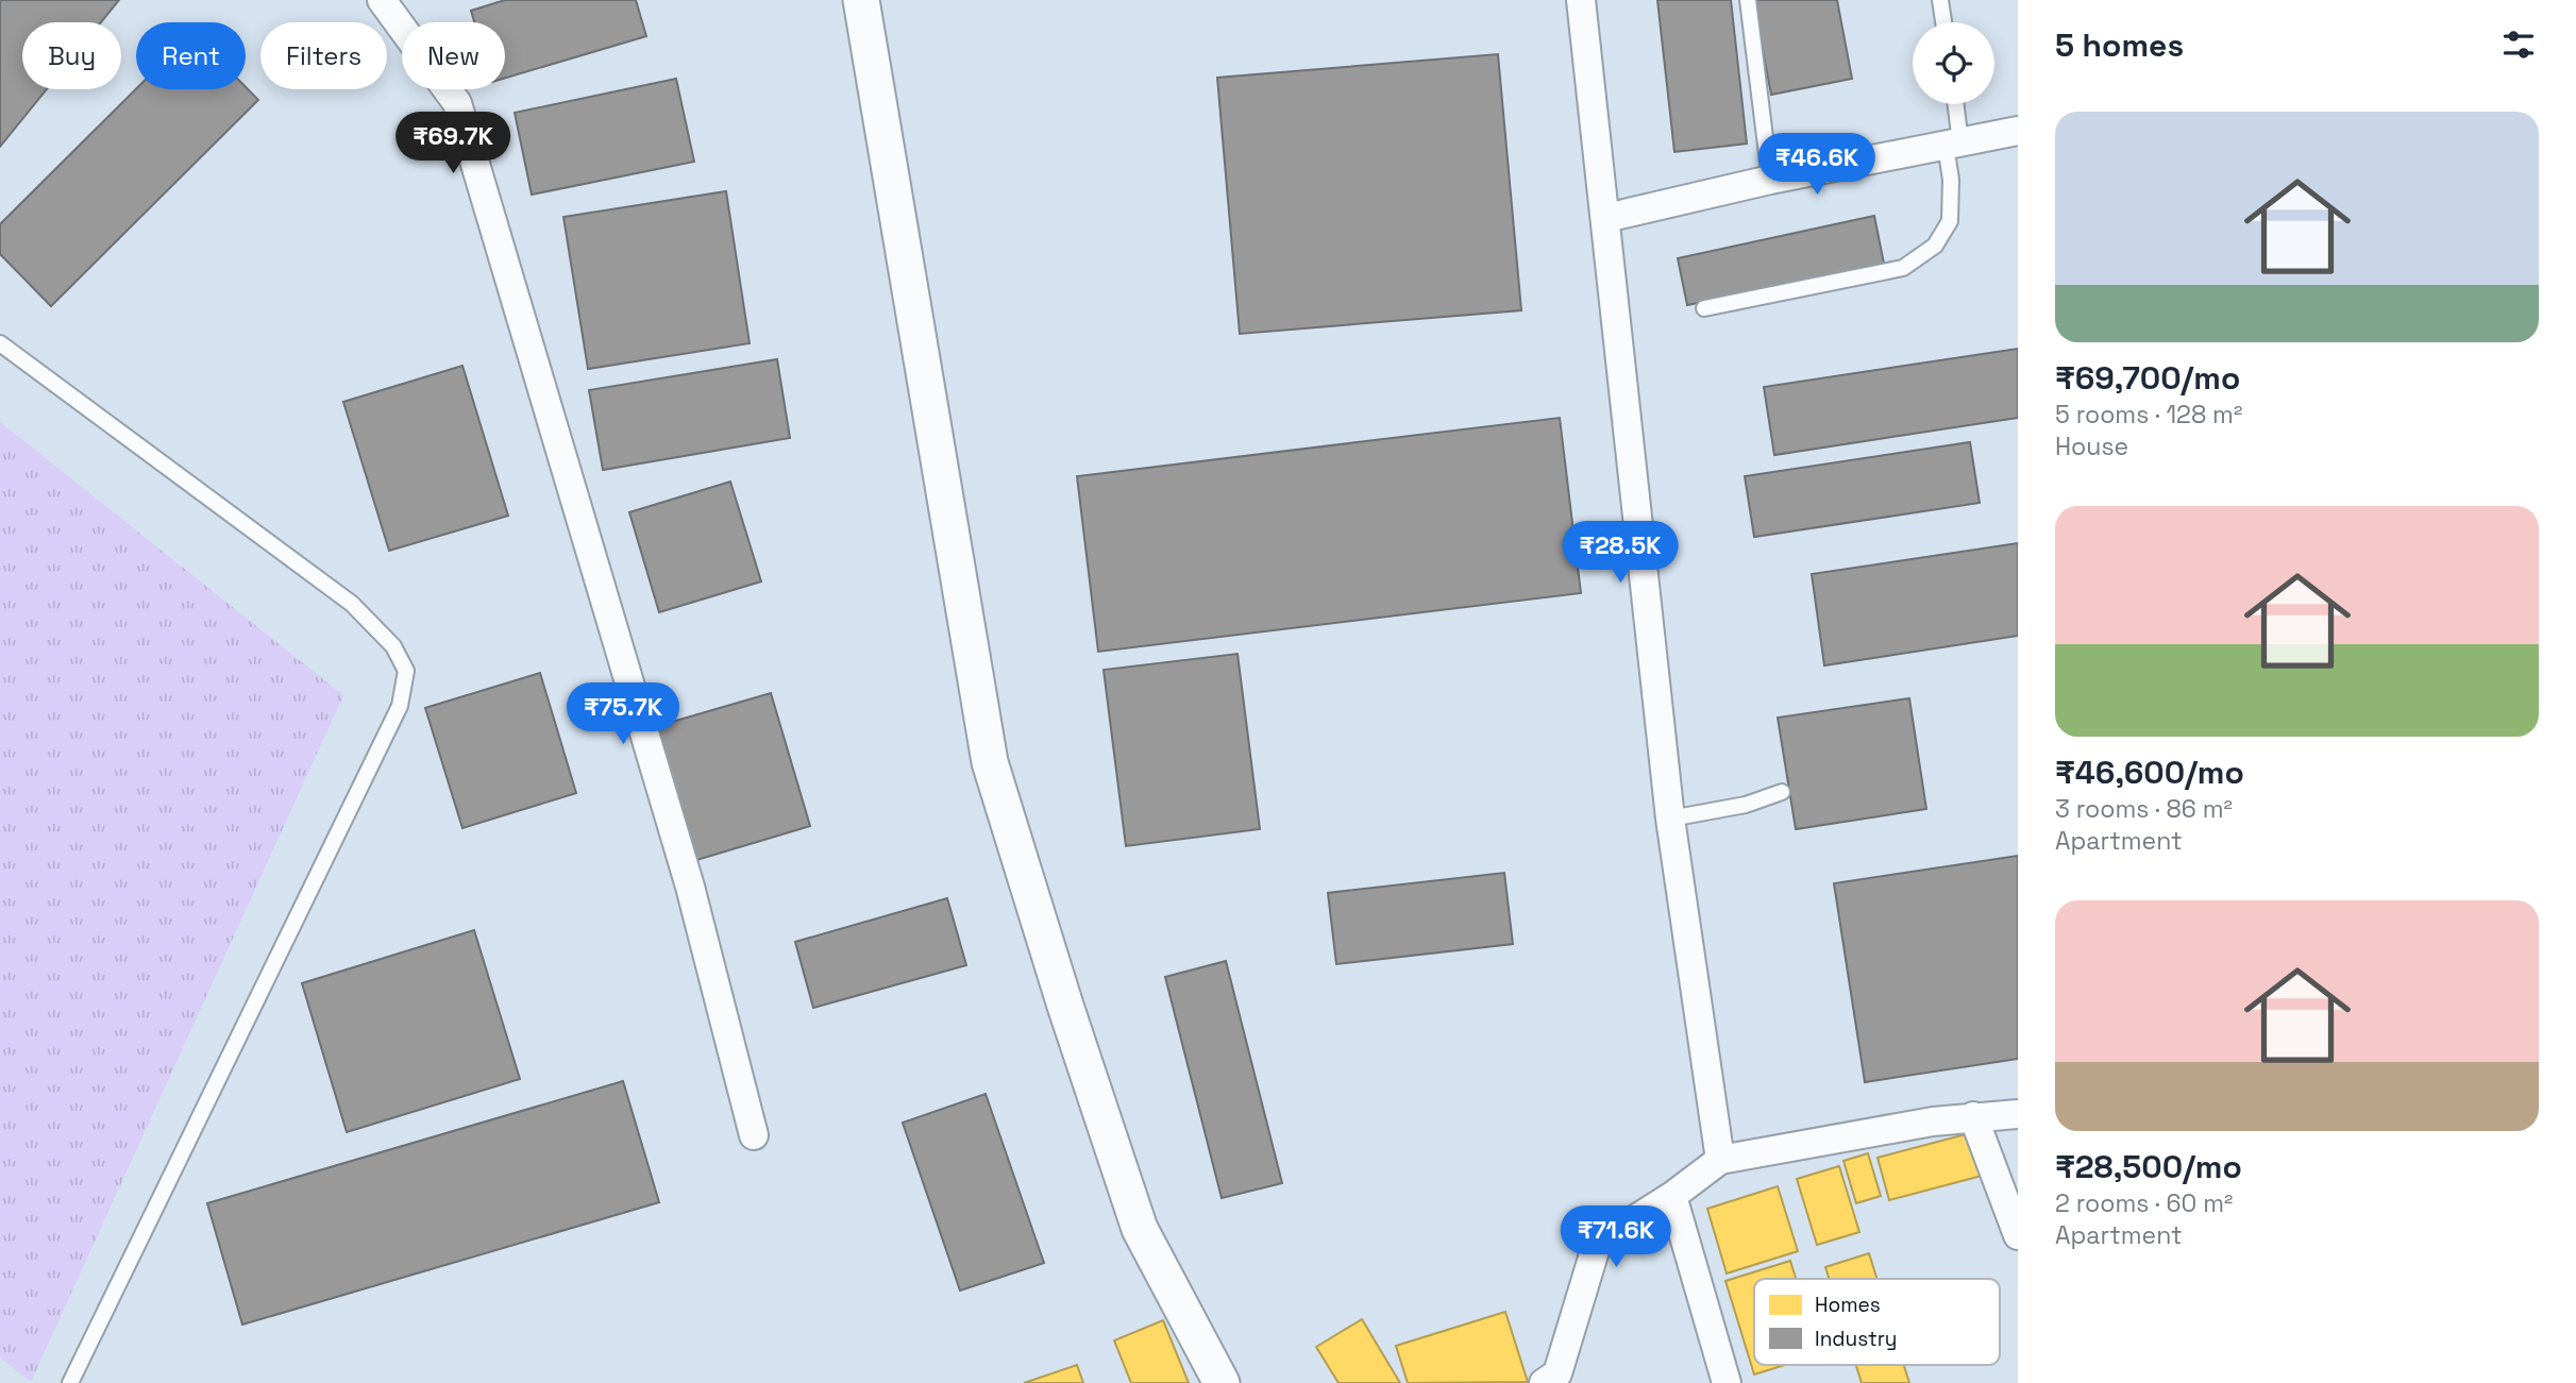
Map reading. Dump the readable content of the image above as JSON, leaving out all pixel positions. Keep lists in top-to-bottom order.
{
  "legend": ["Homes", "Industry"],
  "page": {
    "heading": "5 homes",
    "chip": [
      "Buy",
      "Rent",
      "Filters",
      "New"
    ],
    "list": [
      {
        "name": "₹69,700/mo",
        "note": "5 rooms · 128 m² · House"
      },
      {
        "name": "₹46,600/mo",
        "note": "3 rooms · 86 m² · Apartment"
      },
      {
        "name": "₹28,500/mo",
        "note": "2 rooms · 60 m² · Apartment"
      }
    ],
    "price": [
      "₹69.7K",
      "₹46.6K",
      "₹28.5K",
      "₹75.7K",
      "₹71.6K"
    ]
  }
}
